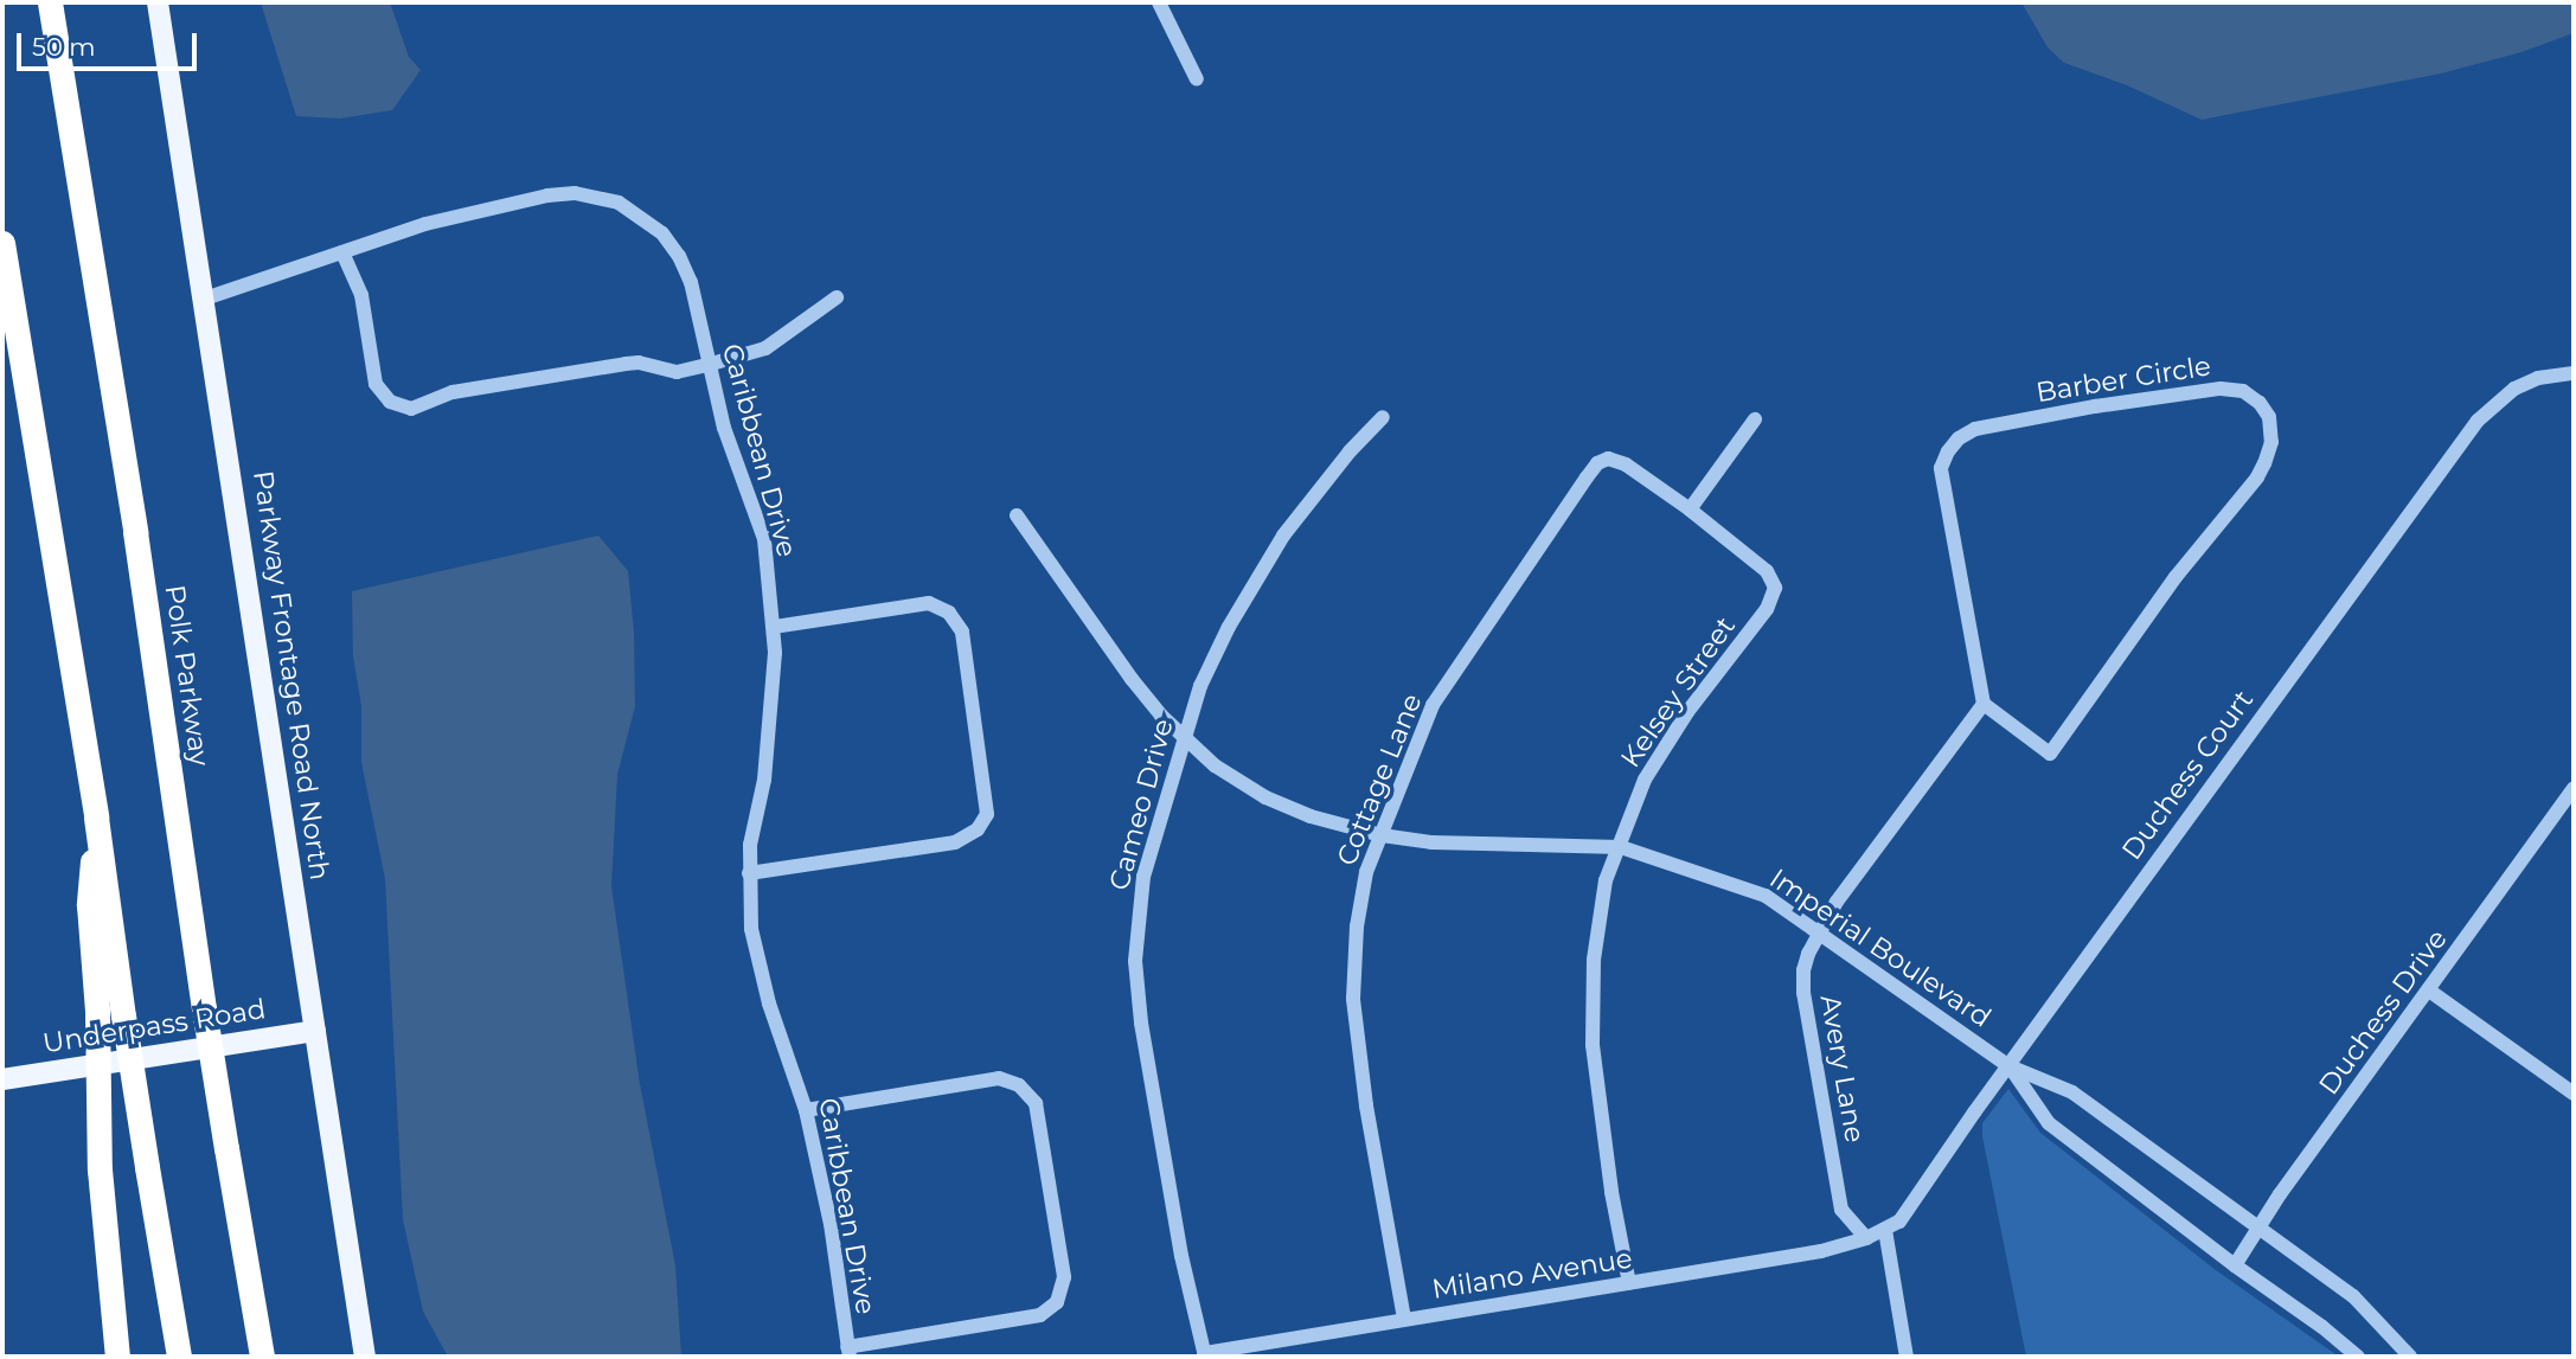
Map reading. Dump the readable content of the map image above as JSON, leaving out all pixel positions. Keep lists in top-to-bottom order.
{
  "streets": {
    "highway": ["Polk Parkway"],
    "main road": ["Parkway Frontage Road North", "Underpass Road"],
    "street": [
      "Barber Circle",
      "Caribbean Drive",
      "Kelsey Street",
      "Duchess Court",
      "Cottage Lane",
      "Cameo Drive",
      "Imperial Boulevard",
      "Duchess Drive",
      "Avery Lane",
      "Milano Avenue"
    ]
  },
  "crossings": [
    ["Barber Circle", "Avery Lane"],
    ["Caribbean Drive", "Parkway Frontage Road North"],
    ["Parkway Frontage Road North", "Underpass Road"],
    ["Kelsey Street", "Cottage Lane"],
    ["Kelsey Street", "Imperial Boulevard"],
    ["Kelsey Street", "Milano Avenue"],
    ["Duchess Court", "Imperial Boulevard"],
    ["Duchess Court", "Avery Lane"],
    ["Duchess Court", "Milano Avenue"],
    ["Cottage Lane", "Imperial Boulevard"],
    ["Cottage Lane", "Milano Avenue"],
    ["Cameo Drive", "Imperial Boulevard"],
    ["Cameo Drive", "Milano Avenue"],
    ["Imperial Boulevard", "Duchess Drive"],
    ["Imperial Boulevard", "Avery Lane"],
    ["Avery Lane", "Milano Avenue"]
  ],
  "scale_bar": "50 m"
}
